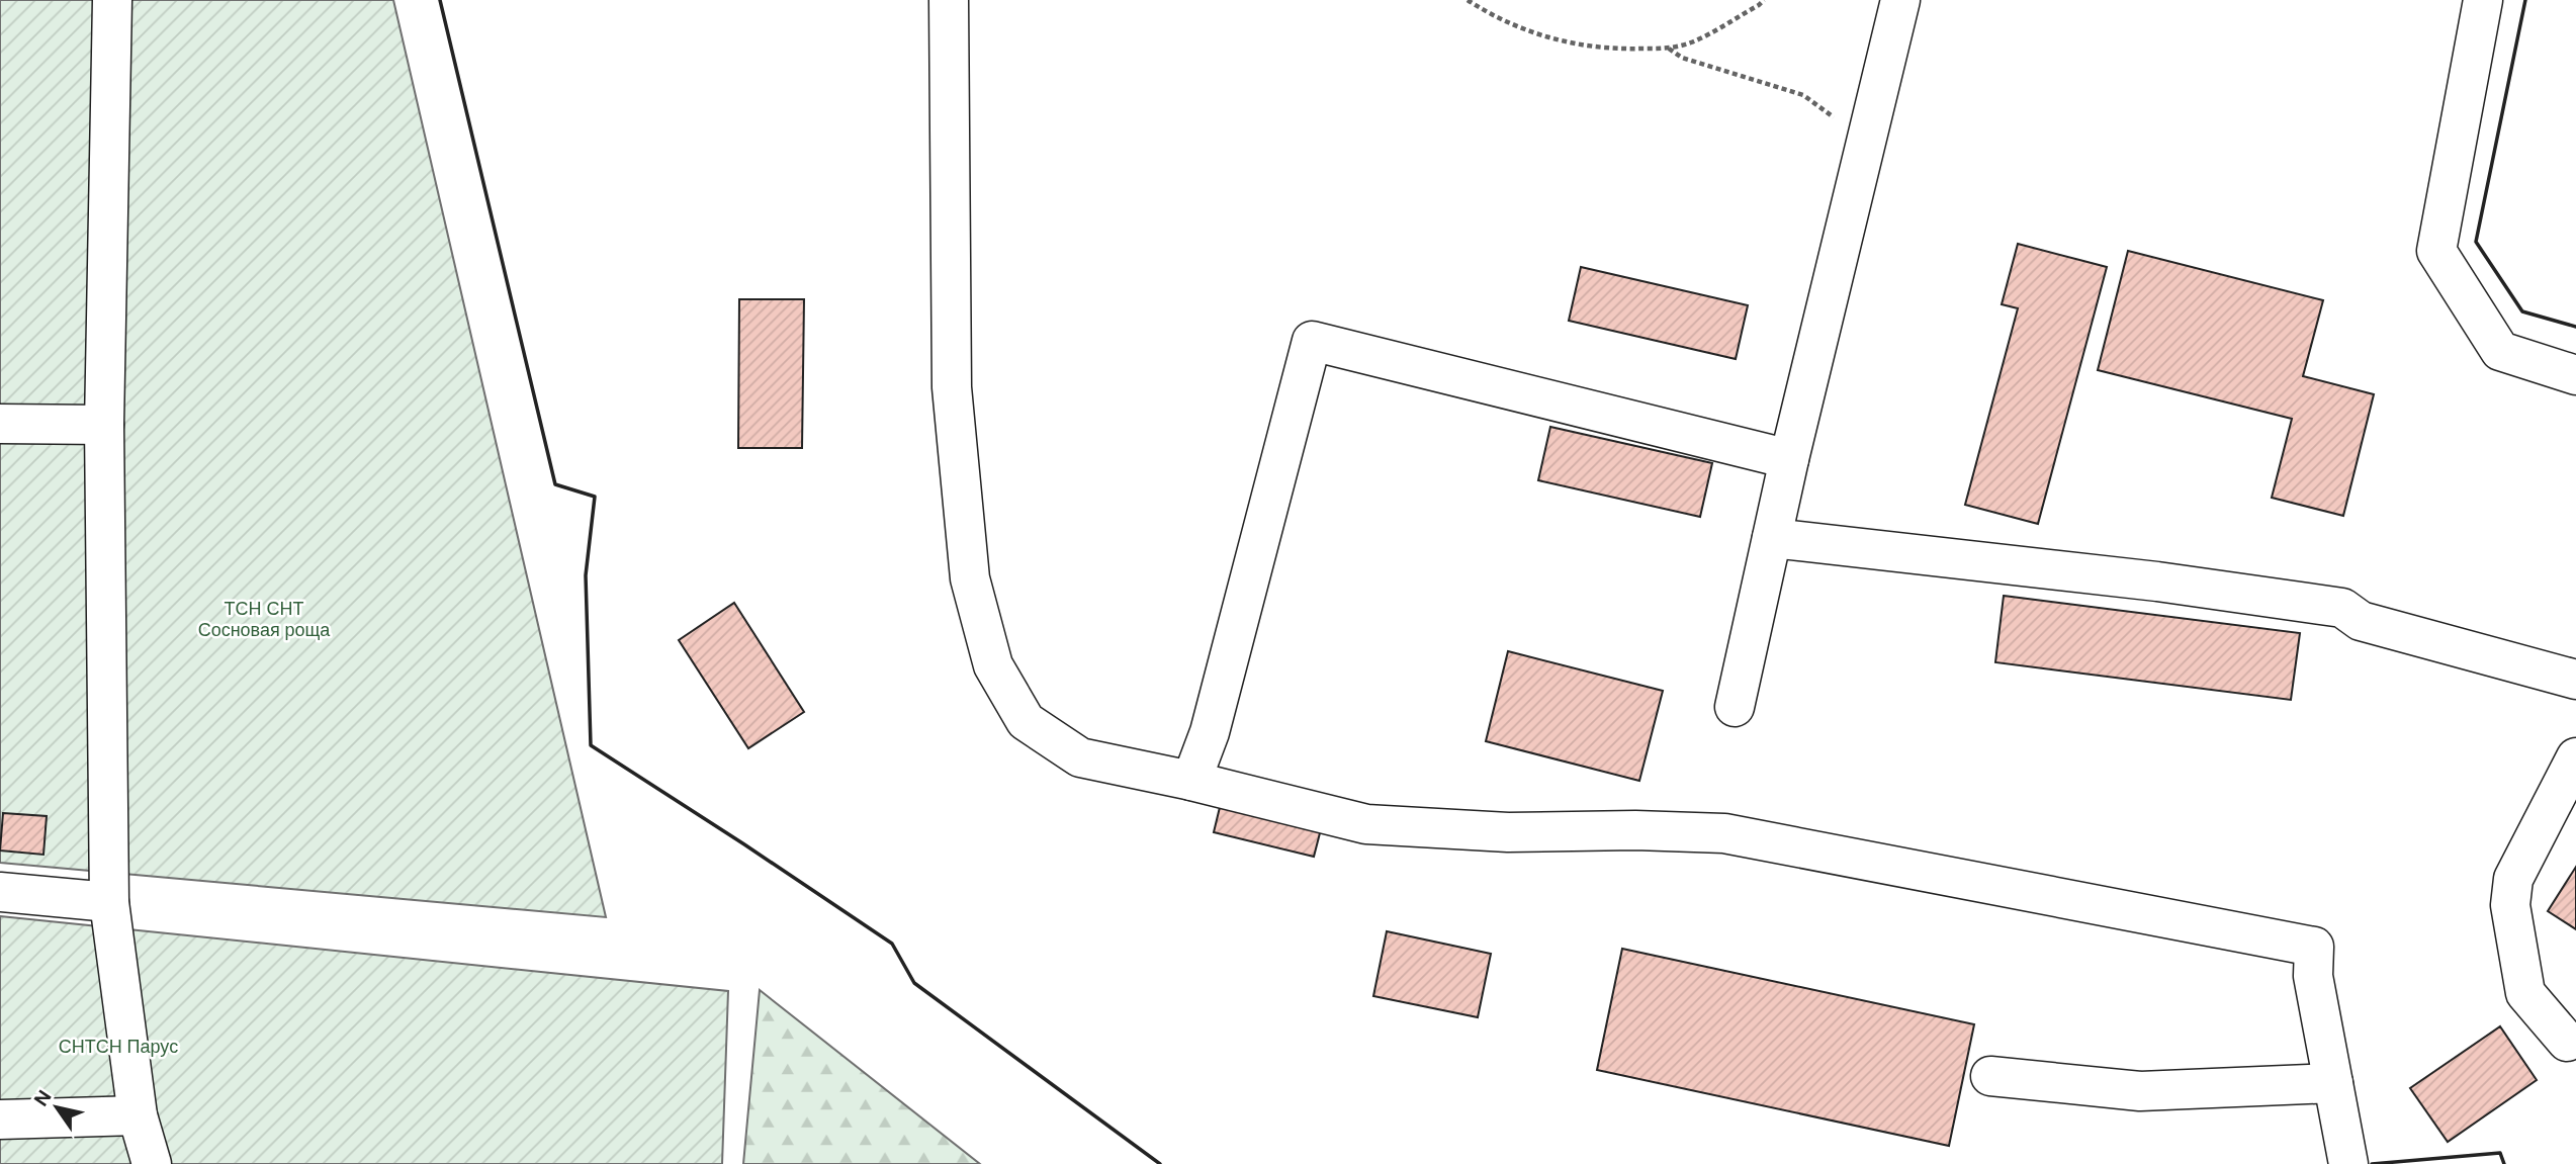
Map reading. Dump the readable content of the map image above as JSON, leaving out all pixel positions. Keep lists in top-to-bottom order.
{
  "parks": ["ТСН СНТ Сосновая роща", "СНТСН Парус"],
  "north": "top left"
}
